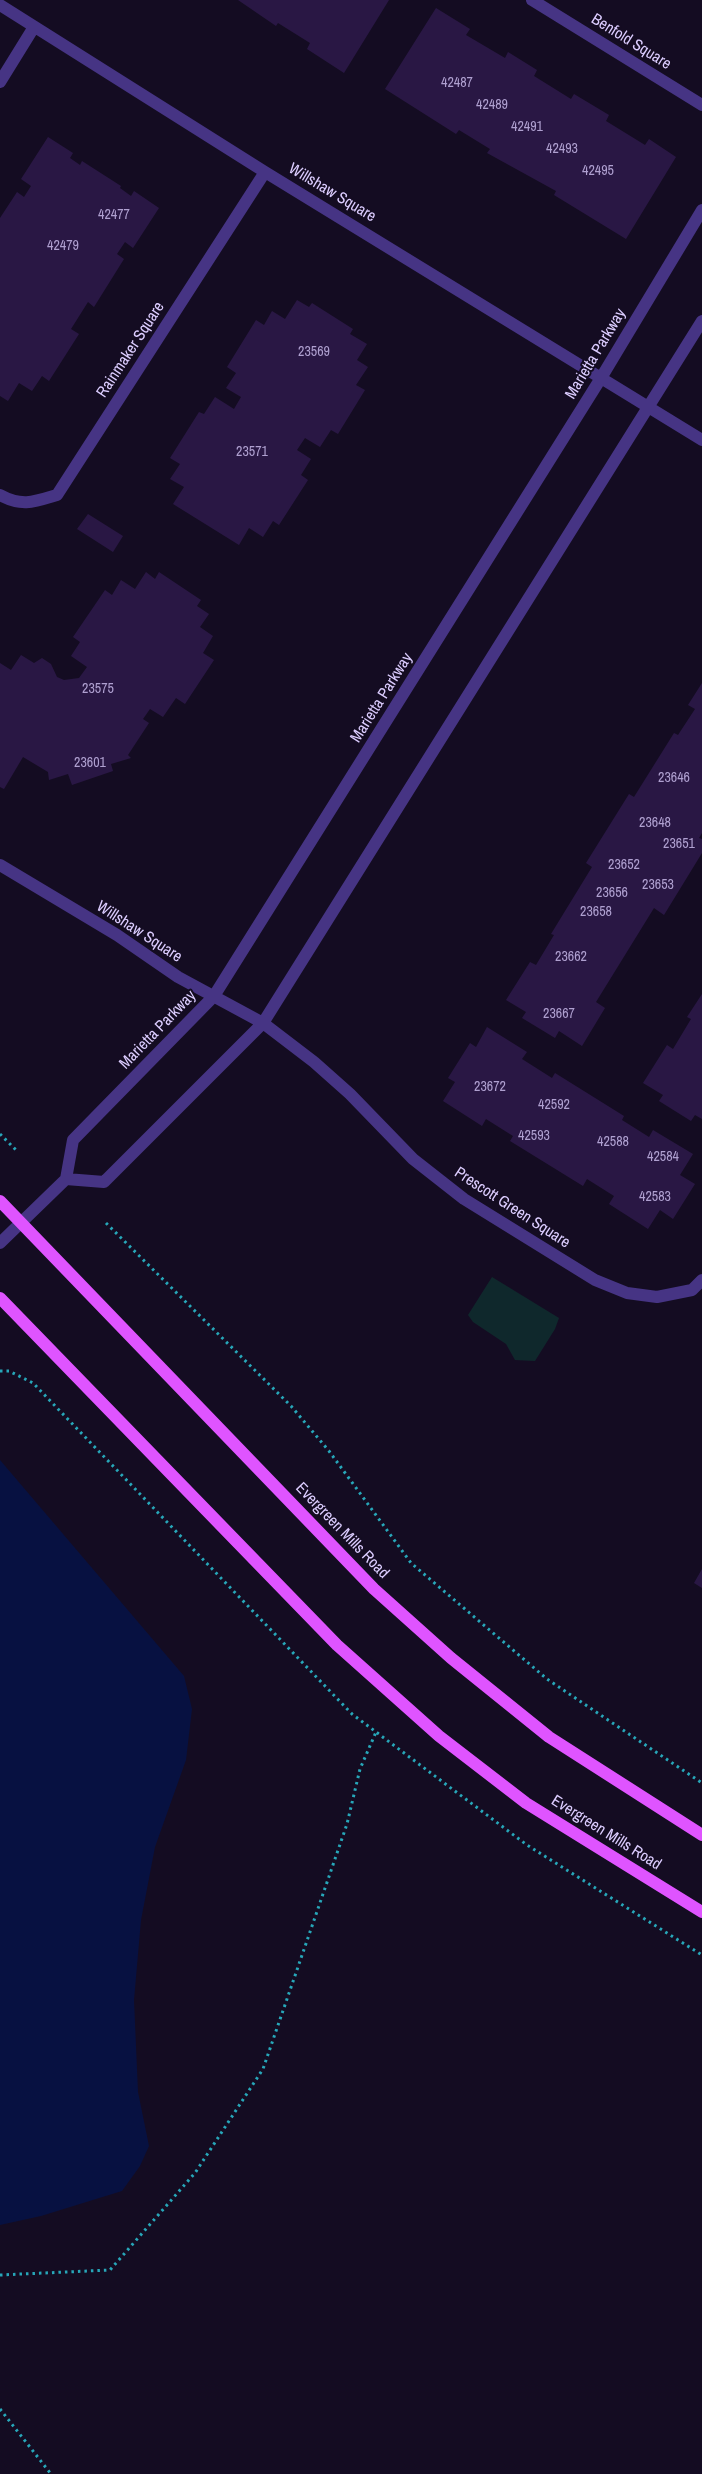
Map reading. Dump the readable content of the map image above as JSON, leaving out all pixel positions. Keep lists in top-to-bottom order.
{
  "streets": {
    "main road": ["Evergreen Mills Road"],
    "street": [
      "Benfold Square",
      "Willshaw Square",
      "Rainmaker Square",
      "Marietta Parkway",
      "Prescott Green Square"
    ]
  },
  "crossings": [
    ["Willshaw Square", "Rainmaker Square"],
    ["Willshaw Square", "Marietta Parkway"],
    ["Willshaw Square", "Prescott Green Square"]
  ],
  "house_numbers": [
    "42487",
    "42489",
    "42491",
    "42493",
    "42495",
    "42477",
    "42479",
    "23569",
    "23571",
    "23575",
    "23601",
    "23646",
    "23648",
    "23651",
    "23652",
    "23653",
    "23656",
    "23658",
    "23662",
    "23667",
    "23672",
    "42592",
    "42593",
    "42588",
    "42584",
    "42583"
  ]
}
